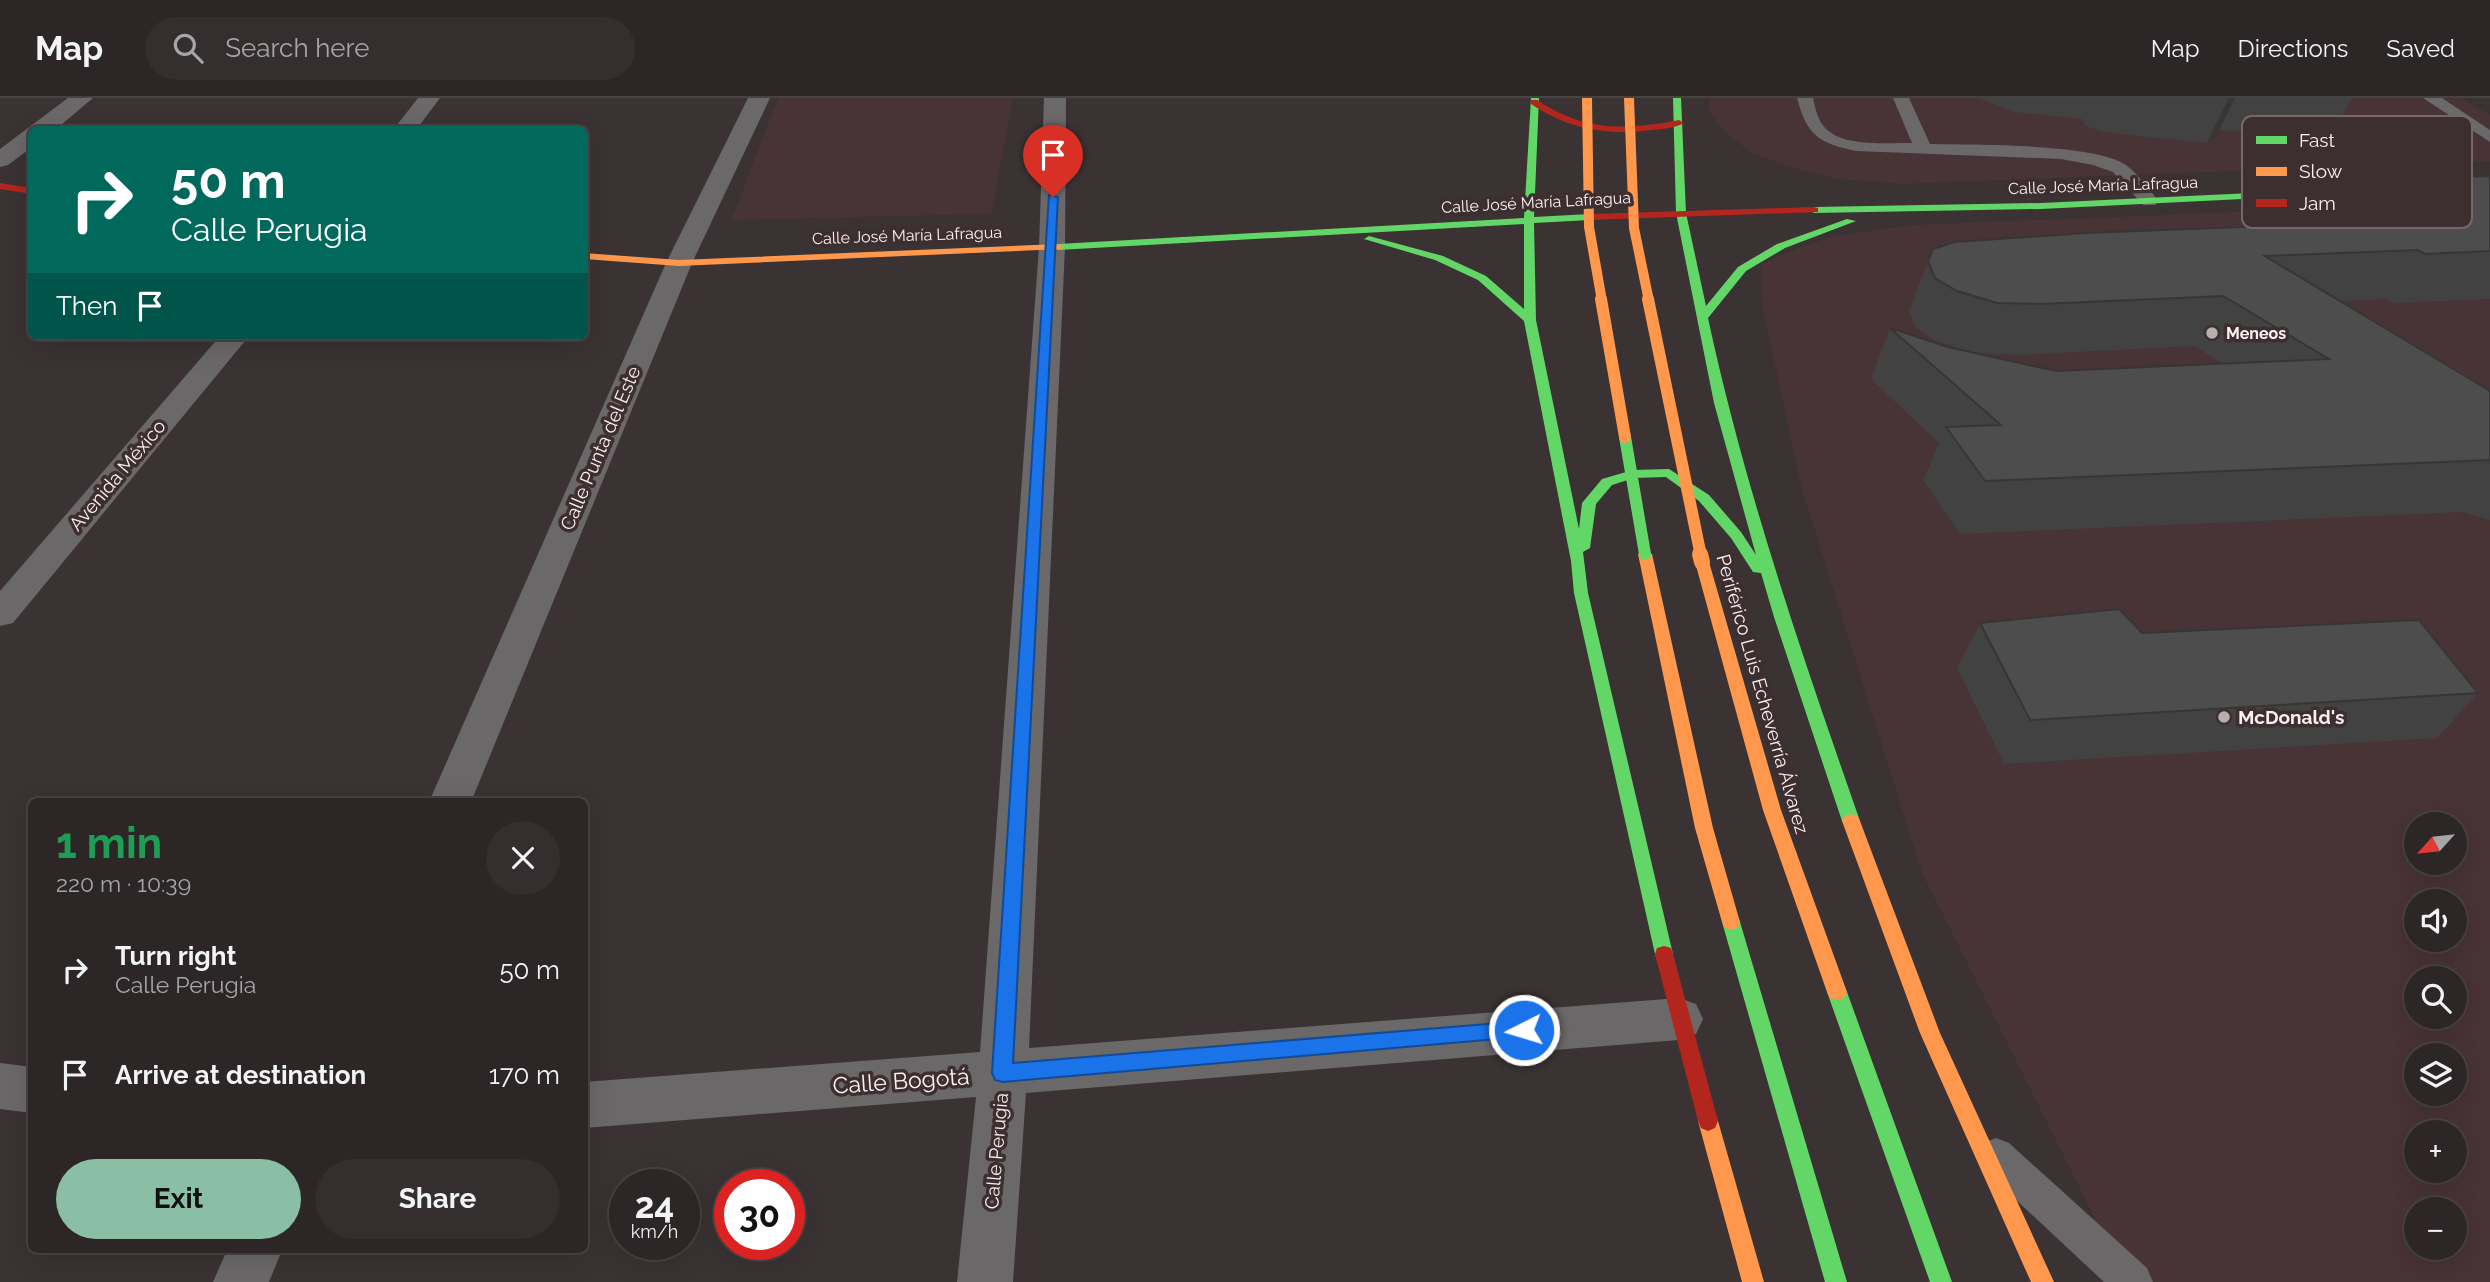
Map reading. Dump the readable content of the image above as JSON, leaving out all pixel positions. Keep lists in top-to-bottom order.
{
  "streets": {
    "main road": ["Calle José María Lafragua", "Periférico Luis Echeverría Álvarez"],
    "street": [
      "Calle Punta del Este",
      "Avenida México",
      "Calle Bogotá",
      "Calle Perugia"
    ]
  },
  "crossings": [
    ["Calle José María Lafragua", "Calle Punta del Este"],
    ["Calle José María Lafragua", "Calle Perugia"],
    ["Calle Bogotá", "Calle Perugia"]
  ],
  "places": ["Meneos", "McDonald's"],
  "legend": ["Fast", "Slow", "Jam"],
  "north": "bottom left",
  "page": {
    "header": "Map",
    "search": "Search here",
    "nav": ["Map", "Directions", "Saved"],
    "turn": ["50 m", "Calle Perugia"],
    "then": "Then",
    "heading": ["1 min", "220 m · 10:39"],
    "map_buttons": ["+", "−"],
    "list": [
      {
        "name": "Turn right",
        "note": "Calle Perugia",
        "value": "50 m"
      },
      {
        "name": "Arrive at destination",
        "value": "170 m"
      }
    ],
    "buttons": ["Exit", "Share"],
    "speed": "24 km/h",
    "limit": "30"
  }
}
